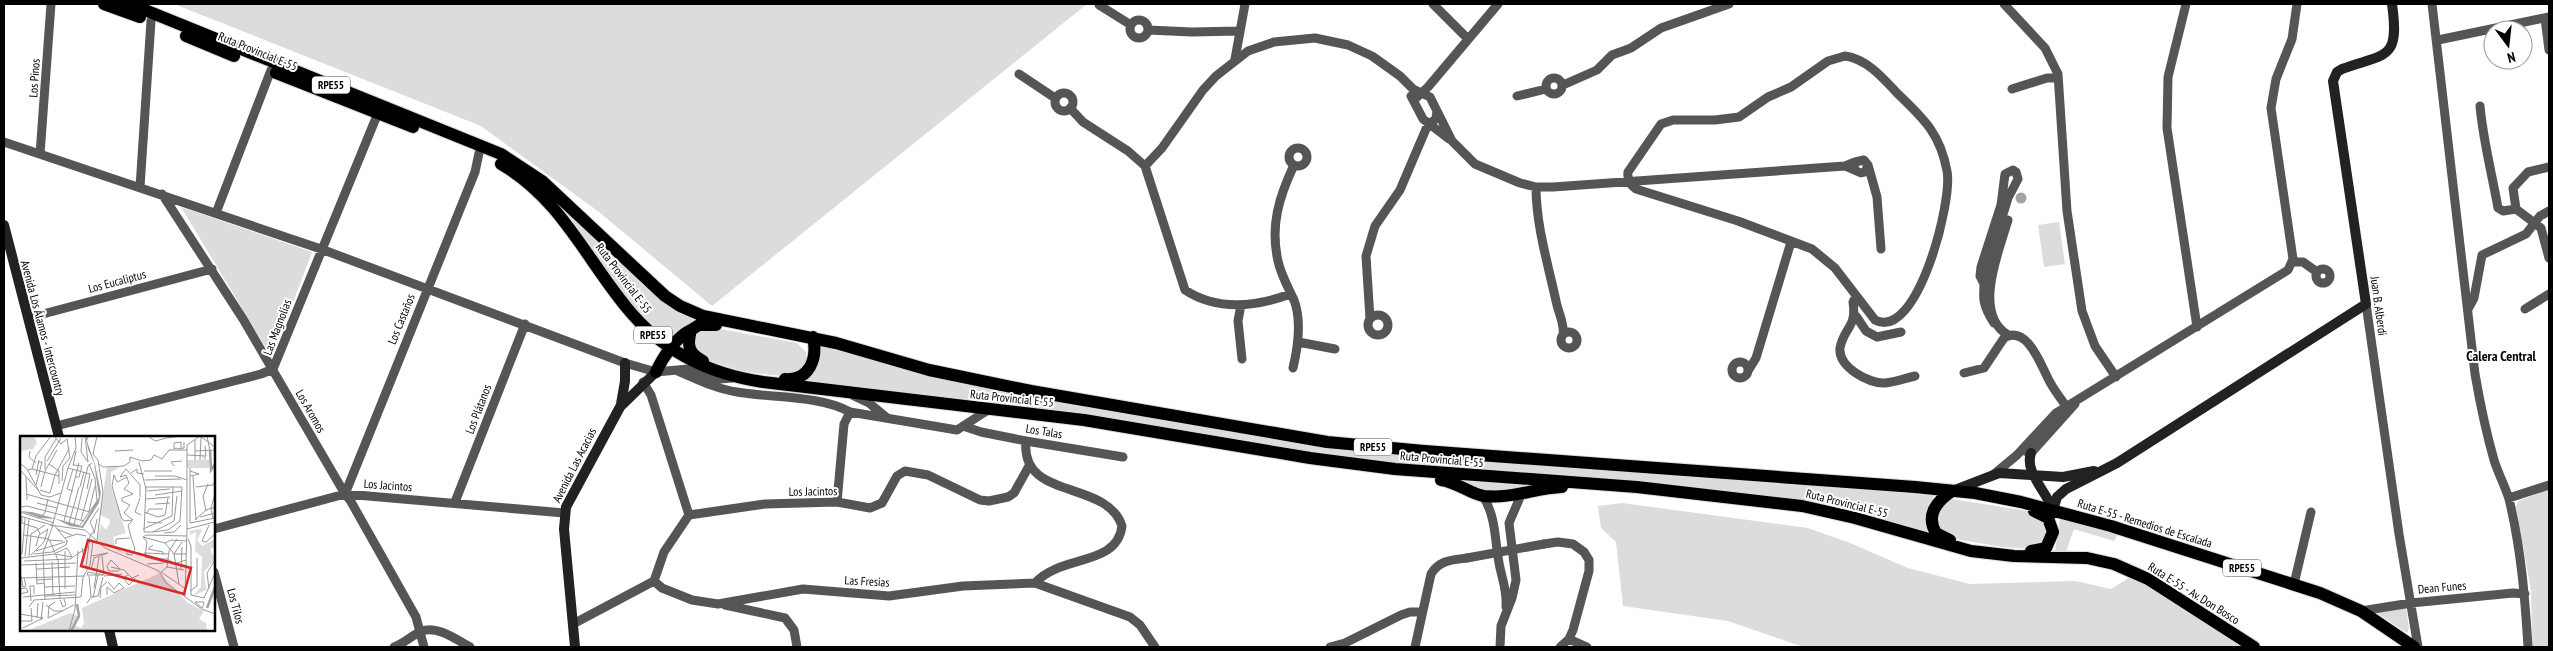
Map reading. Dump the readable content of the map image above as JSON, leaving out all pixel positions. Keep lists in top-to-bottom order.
{
  "streets": {
    "main road": [
      "Ruta Provincial E-55",
      "RPE55",
      "Ruta E-55 - Remedios de Escalada",
      "Ruta E-55 - Av. Don Bosco"
    ],
    "street": [
      "Los Pinos",
      "Los Eucaliptus",
      "Juan B. Alberdi",
      "Los Castaños",
      "Las Magnolias",
      "Avenida Los Álamos - Intercountry",
      "Los Plátanos",
      "Los Aromos",
      "Los Talas",
      "Avenida Las Acacias",
      "Los Jacintos",
      "Las Fresias",
      "Dean Funes",
      "Los Tilos"
    ]
  },
  "crossings": [
    ["Ruta Provincial E-55", "RPE55"],
    ["Ruta Provincial E-55", "Los Castaños"],
    ["Ruta Provincial E-55", "Las Magnolias"],
    ["Ruta Provincial E-55", "Ruta E-55 - Remedios de Escalada"],
    ["Ruta Provincial E-55", "Ruta E-55 - Av. Don Bosco"],
    ["RPE55", "Avenida Las Acacias"],
    ["Los Eucaliptus", "Avenida Los Álamos - Intercountry"],
    ["Los Eucaliptus", "Los Aromos"],
    ["Juan B. Alberdi", "Dean Funes"],
    ["Los Castaños", "Los Aromos"],
    ["Los Castaños", "Los Jacintos"],
    ["Las Magnolias", "Avenida Los Álamos - Intercountry"],
    ["Las Magnolias", "Los Aromos"],
    ["Los Plátanos", "Los Jacintos"],
    ["Los Aromos", "Los Jacintos"],
    ["Avenida Las Acacias", "Los Jacintos"],
    ["Ruta E-55 - Remedios de Escalada", "Dean Funes"]
  ],
  "districts": ["Calera Central"],
  "north": "bottom"
}
